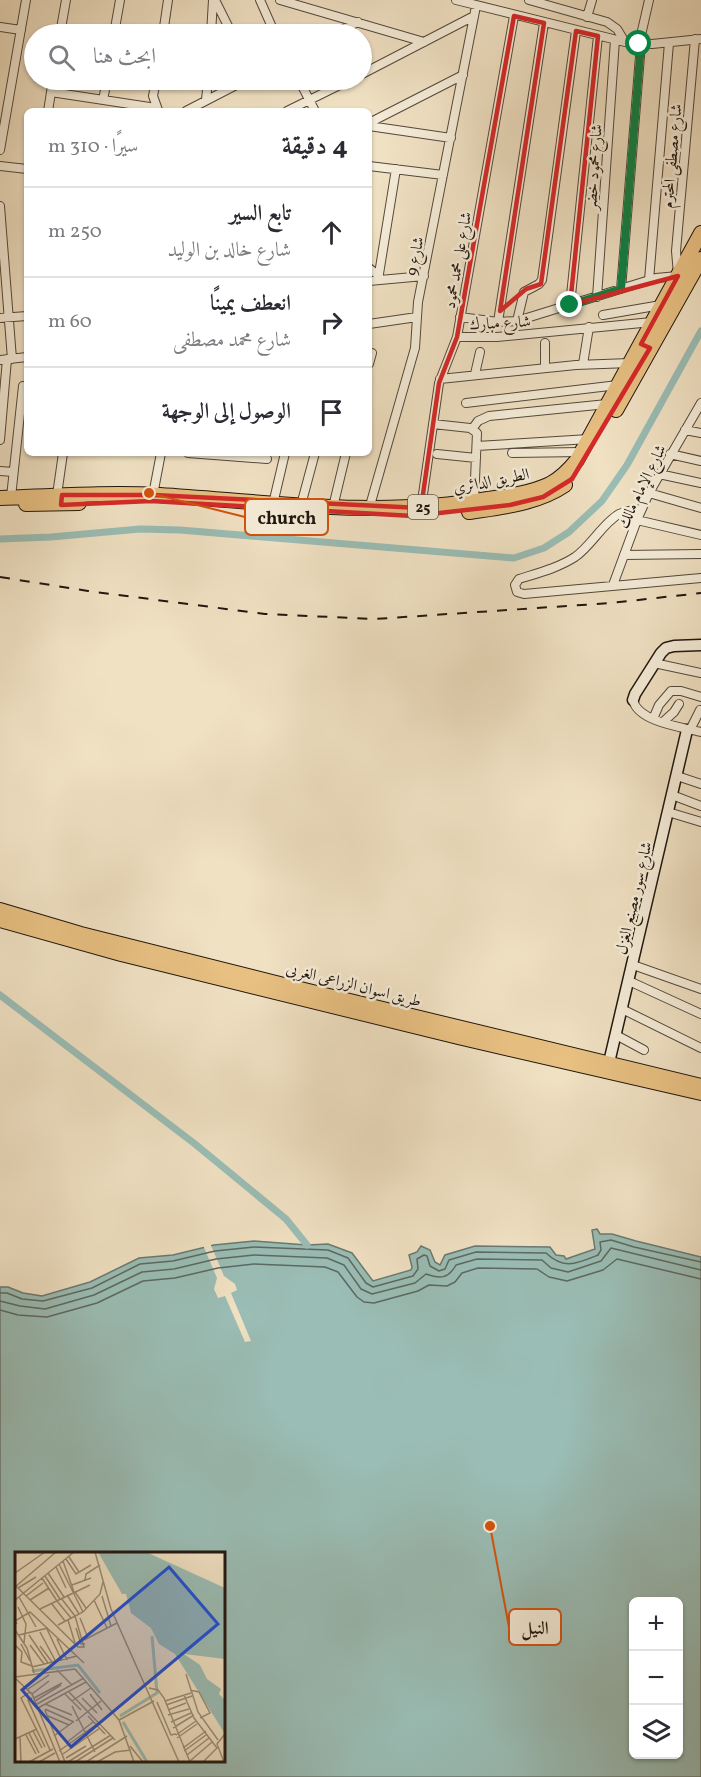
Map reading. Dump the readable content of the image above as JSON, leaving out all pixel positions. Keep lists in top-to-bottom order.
{
  "streets": {
    "highway": ["الطريق الدائري", "25"],
    "main road": ["طريق اسوان الزراعى الغربى"],
    "street": [
      "شارع مصطفى المحترم",
      "شارع محمود خضر",
      "شارع 9",
      "شارع على محمد محمود",
      "شارع مبارك",
      "شارع الإمام مالك",
      "شارع سور مصنع الغزل"
    ]
  },
  "crossings": [
    ["شارع مصطفى المحترم", "الطريق الدائري"],
    ["شارع 9", "الطريق الدائري"],
    ["شارع على محمد محمود", "شارع مبارك"],
    ["شارع على محمد محمود", "الطريق الدائري"],
    ["شارع مبارك", "الطريق الدائري"],
    ["شارع سور مصنع الغزل", "طريق اسوان الزراعى الغربى"]
  ],
  "places": ["church", "النيل"],
  "page": {
    "search": "ابحث هنا",
    "heading": ["4 دقيقة", "سيرًا · 310 m"],
    "list": [
      ["تابع السير", "شارع خالد بن الوليد", "250 m"],
      ["انعطف يمينًا", "شارع محمد مصطفى", "60 m"],
      "الوصول إلى الوجهة"
    ],
    "map_buttons": ["+", "−"]
  }
}
